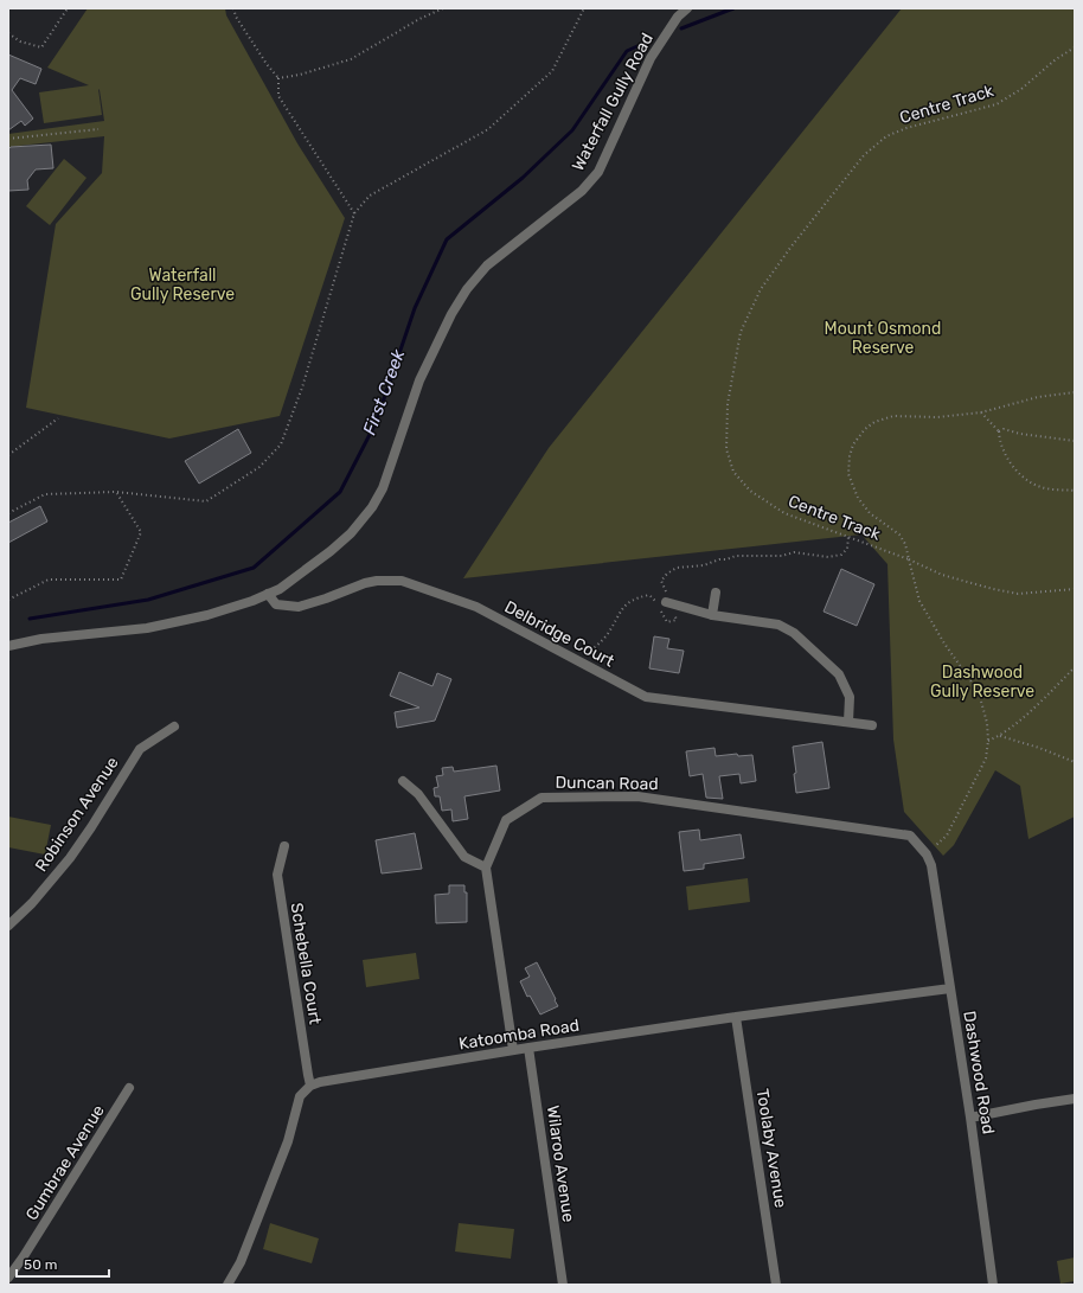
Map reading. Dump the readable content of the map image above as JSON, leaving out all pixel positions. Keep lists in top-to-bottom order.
{
  "streets": {
    "street": [
      "Waterfall Gully Road",
      "Delbridge Court",
      "Duncan Road",
      "Robinson Avenue",
      "Schebella Court",
      "Katoomba Road",
      "Dashwood Road",
      "Toolaby Avenue",
      "Gumbrae Avenue",
      "Wilaroo Avenue"
    ],
    "path": ["Centre Track"]
  },
  "crossings": [
    ["Waterfall Gully Road", "Delbridge Court"],
    ["Duncan Road", "Dashwood Road"],
    ["Schebella Court", "Katoomba Road"],
    ["Katoomba Road", "Dashwood Road"],
    ["Katoomba Road", "Toolaby Avenue"],
    ["Katoomba Road", "Wilaroo Avenue"]
  ],
  "water": ["First Creek"],
  "parks": ["Waterfall Gully Reserve", "Mount Osmond Reserve", "Dashwood Gully Reserve"],
  "scale_bar": "50 m"
}
